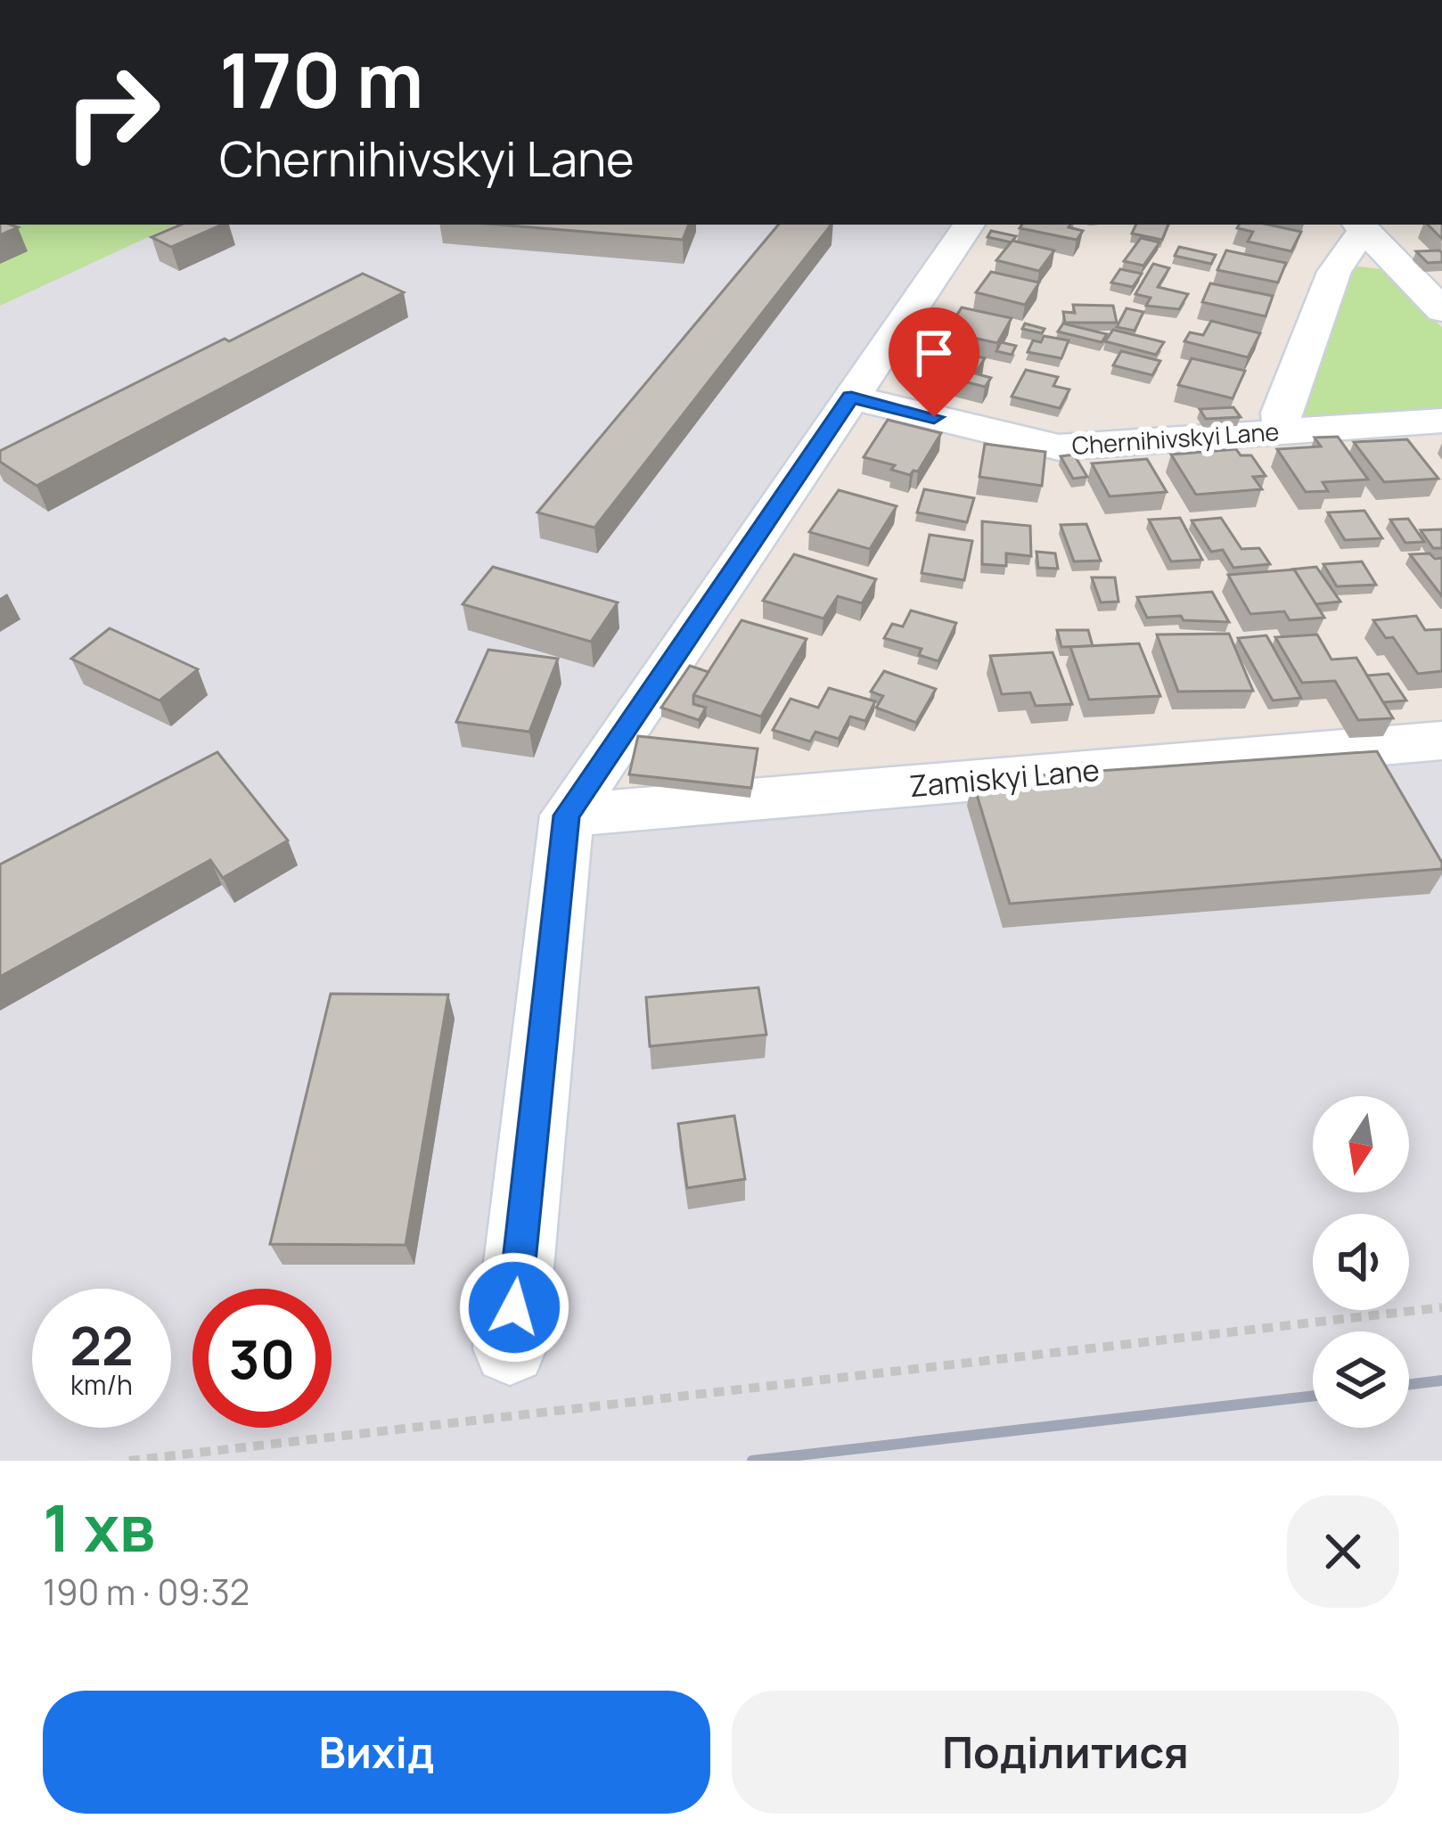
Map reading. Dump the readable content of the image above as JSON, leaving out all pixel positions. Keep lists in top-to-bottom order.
{
  "streets": {
    "street": ["Chernihivskyi Lane", "Zamiskyi Lane"]
  },
  "north": "bottom",
  "page": {
    "turn": ["170 m", "Chernihivskyi Lane"],
    "speed": "22 km/h",
    "limit": "30",
    "heading": ["1 хв", "190 m · 09:32"],
    "buttons": ["Вихід", "Поділитися"]
  }
}
